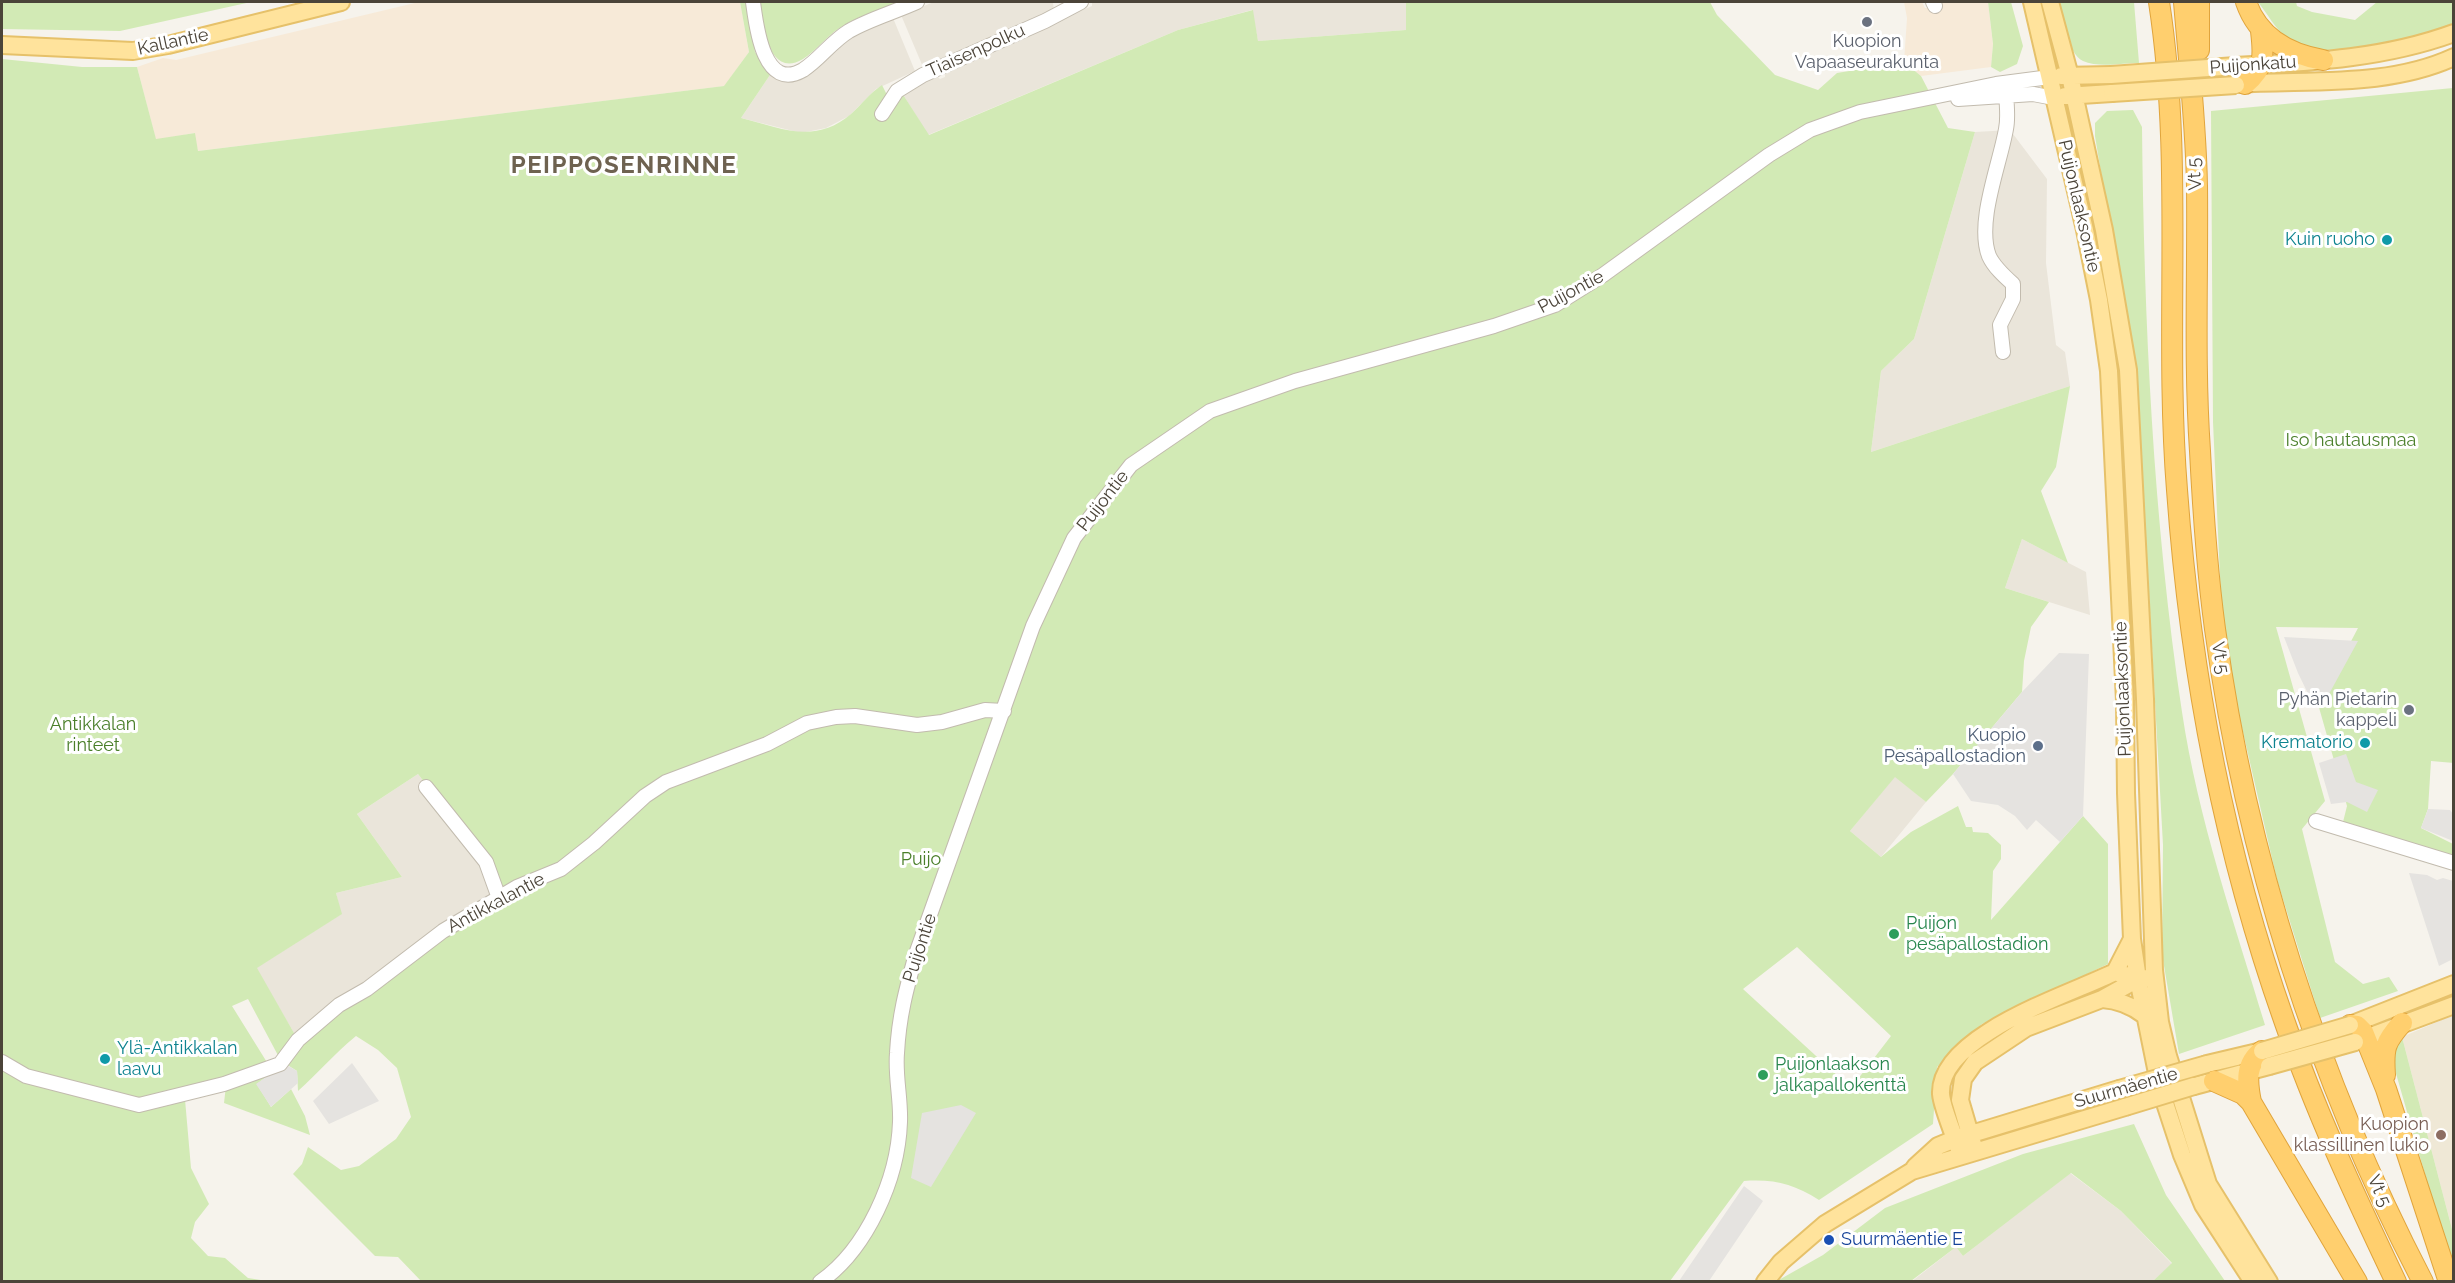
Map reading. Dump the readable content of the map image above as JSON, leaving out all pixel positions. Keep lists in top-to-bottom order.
{
  "streets": {
    "highway": ["Vt 5"],
    "main road": [
      "Kallantie",
      "Puijonkatu",
      "Puijonlaaksontie",
      "Suurmäentie"
    ],
    "street": ["Tiaisenpolku", "Puijontie", "Antikkalantie"]
  },
  "crossings": [
    ["Puijonkatu", "Puijonlaaksontie"],
    ["Puijonkatu", "Puijontie"],
    ["Puijonlaaksontie", "Puijontie"],
    ["Puijontie", "Antikkalantie"]
  ],
  "districts": ["PEIPPOSENRINNE"],
  "parks": ["Iso hautausmaa", "Antikkalan rinteet", "Puijo"],
  "places": [
    "Kuopion Vapaaseurakunta",
    "Kuin ruoho",
    "Pyhän Pietarin kappeli",
    "Krematorio",
    "Kuopio Pesäpallostadion",
    "Puijon pesäpallostadion",
    "Ylä-Antikkalan laavu",
    "Puijonlaakson jalkapallokenttä",
    "Kuopion klassillinen lukio",
    "Suurmäentie E"
  ]
}
